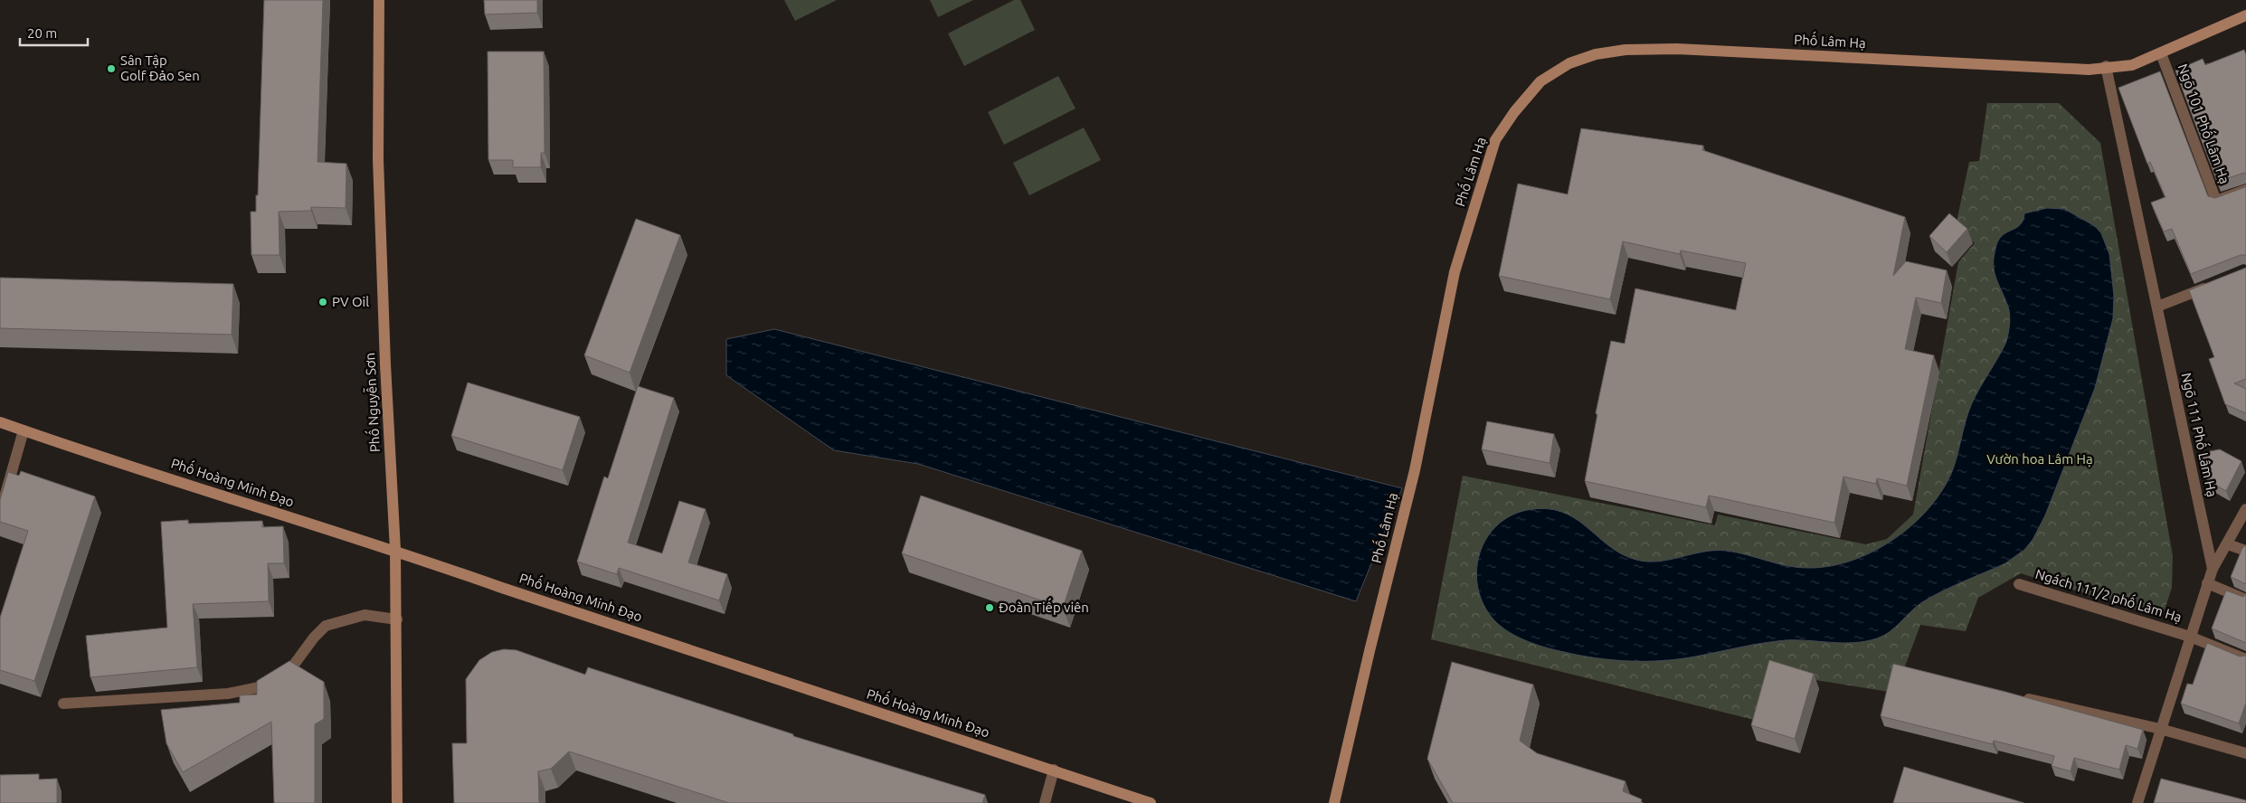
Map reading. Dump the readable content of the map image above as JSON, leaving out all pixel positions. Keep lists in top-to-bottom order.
{
  "streets": {
    "street": [
      "Phố Lâm Hạ",
      "Ngõ 101 Phố Lâm Hạ",
      "Phố Nguyễn Sơn",
      "Ngõ 111 Phố Lâm Hạ",
      "Phố Hoàng Minh Đạo",
      "Ngách 111/2 phố Lâm Hạ"
    ]
  },
  "crossings": [
    ["Phố Lâm Hạ", "Ngõ 101 Phố Lâm Hạ"],
    ["Phố Lâm Hạ", "Ngõ 111 Phố Lâm Hạ"],
    ["Phố Nguyễn Sơn", "Phố Hoàng Minh Đạo"]
  ],
  "parks": ["Vườn hoa Lâm Hạ"],
  "places": ["Sân Tập Golf Đảo Sen", "PV Oil", "Đoàn Tiếp viên"],
  "scale_bar": "20 m"
}
